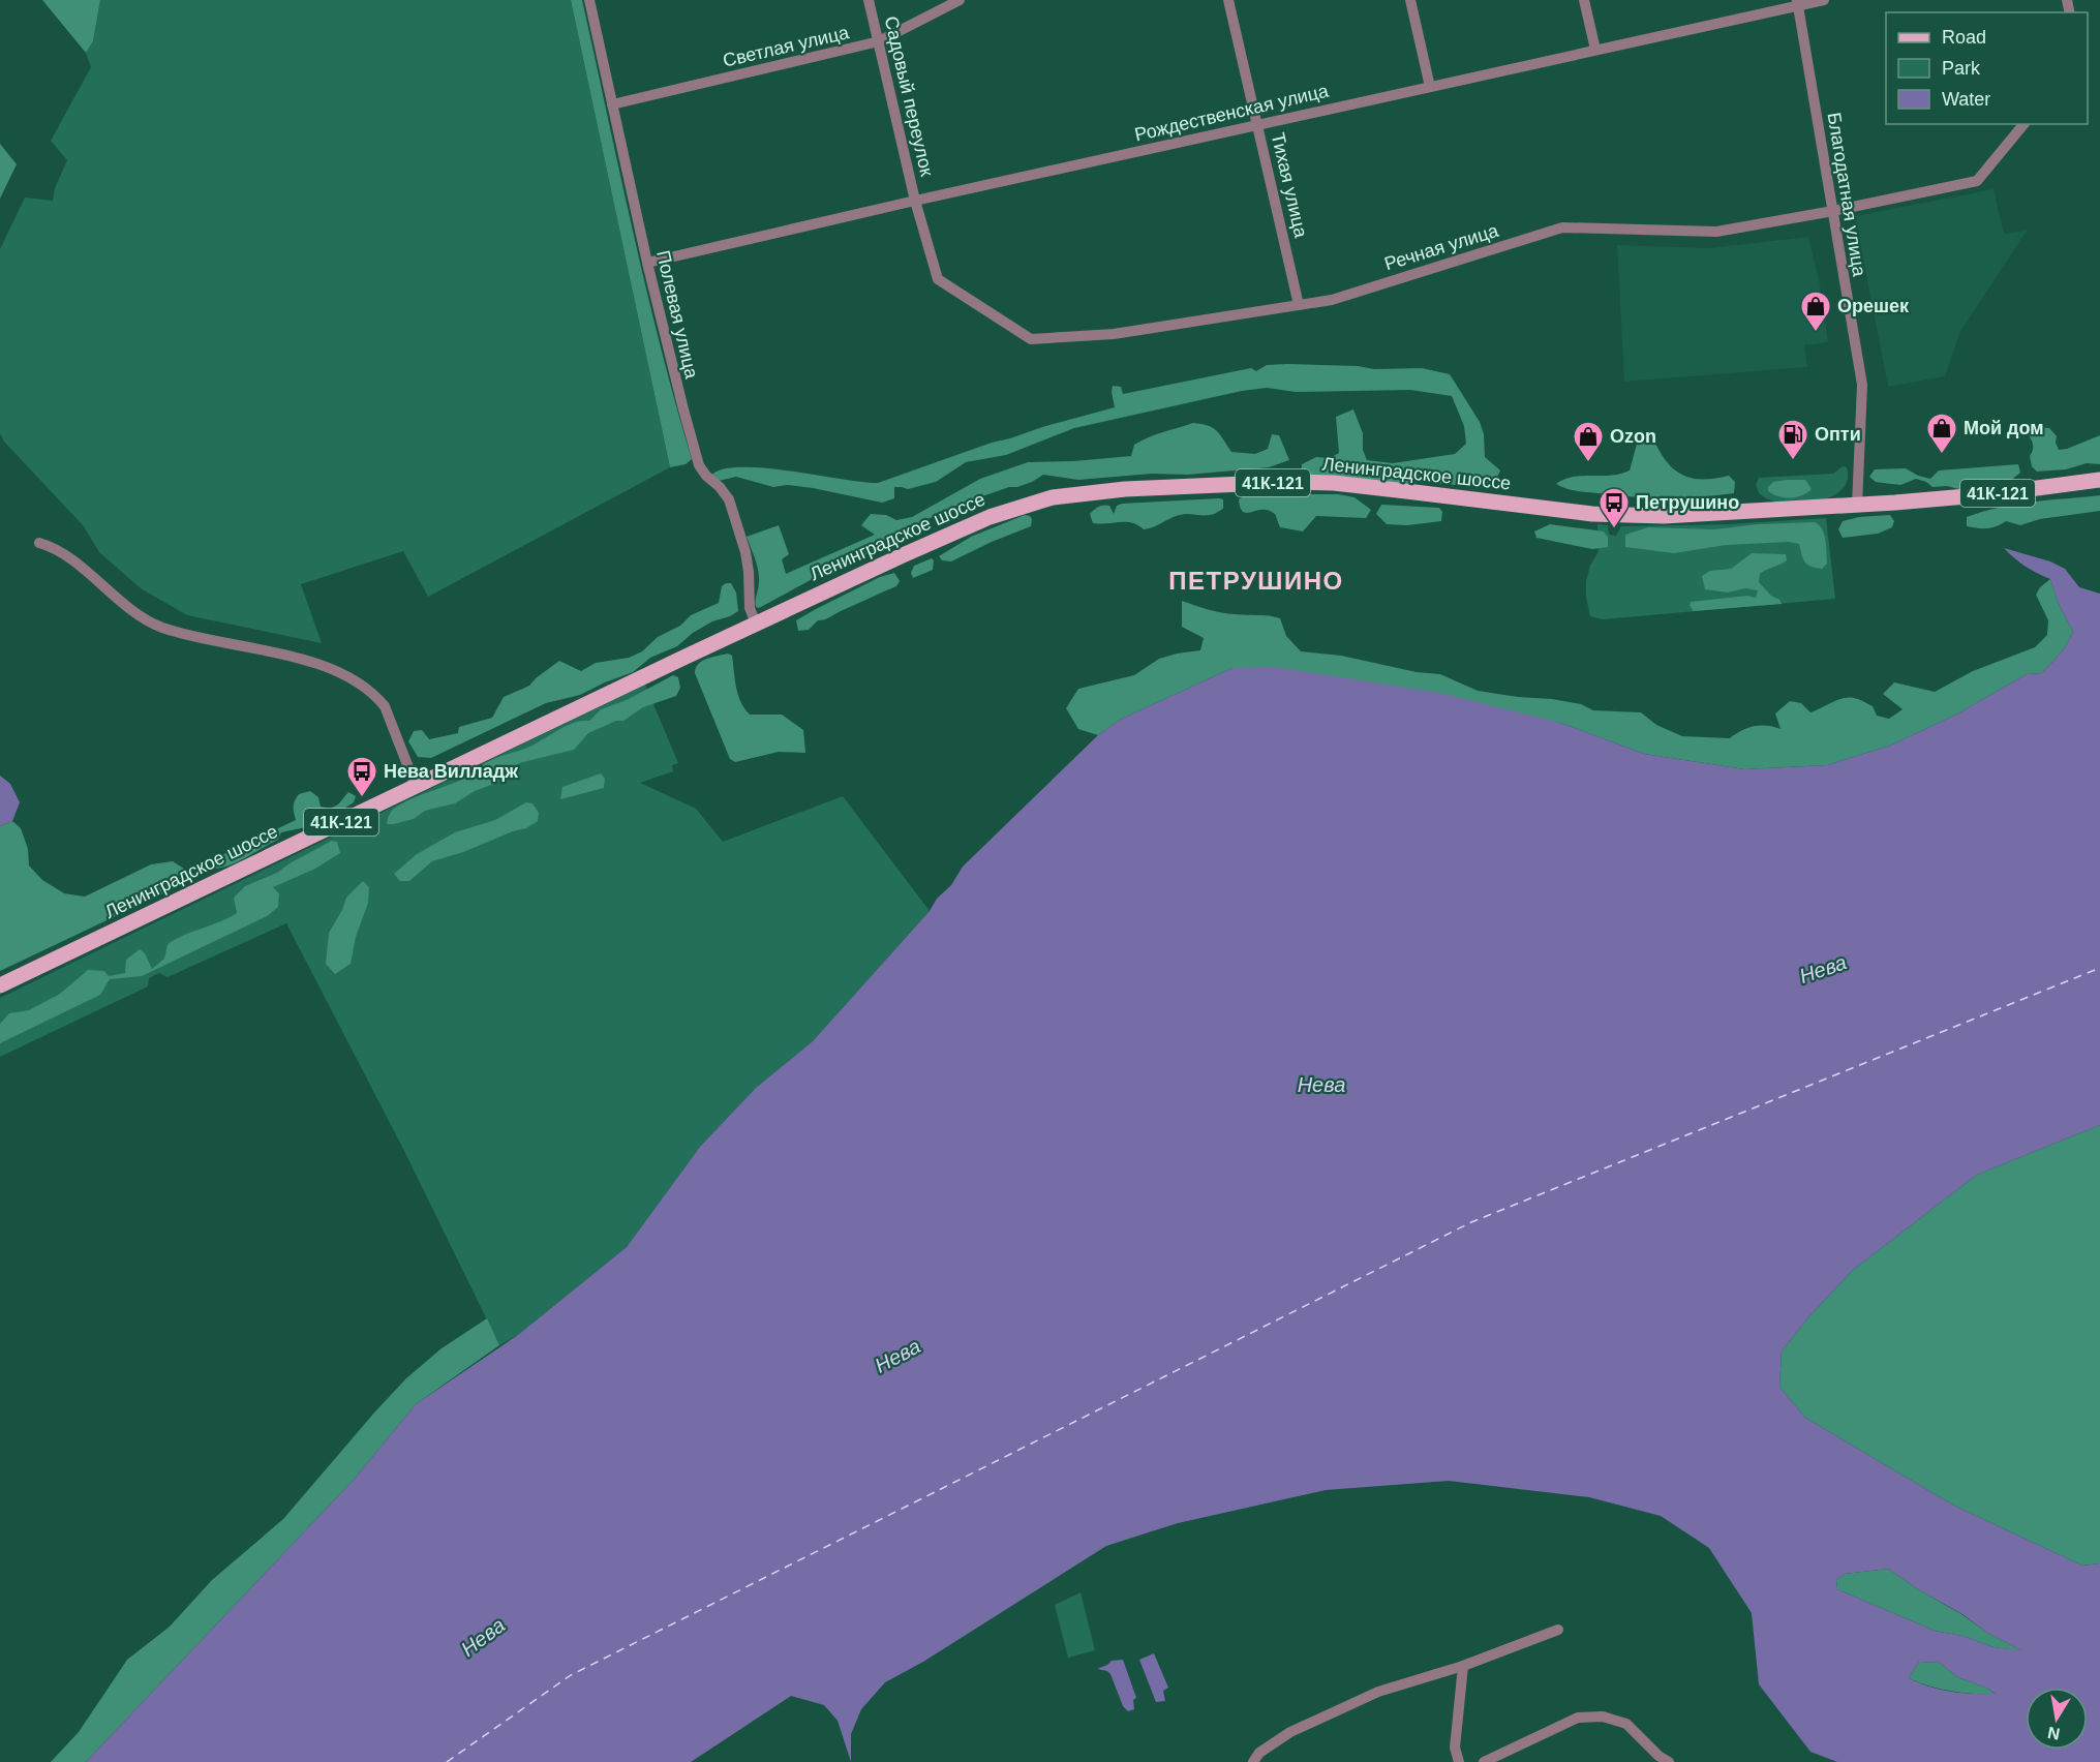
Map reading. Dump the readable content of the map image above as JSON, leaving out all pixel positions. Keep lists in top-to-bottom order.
{
  "streets": {
    "main road": ["Ленинградское шоссе", "41К-121"],
    "street": [
      "Светлая улица",
      "Садовый переулок",
      "Рождественская улица",
      "Тихая улица",
      "Благодатная улица",
      "Речная улица",
      "Полевая улица"
    ]
  },
  "crossings": [
    ["Светлая улица", "Садовый переулок"],
    ["Светлая улица", "Полевая улица"],
    ["Садовый переулок", "Рождественская улица"],
    ["Садовый переулок", "Речная улица"],
    ["Рождественская улица", "Тихая улица"],
    ["Рождественская улица", "Благодатная улица"],
    ["Рождественская улица", "Речная улица"],
    ["Рождественская улица", "Полевая улица"],
    ["Тихая улица", "Речная улица"],
    ["Благодатная улица", "Речная улица"],
    ["Благодатная улица", "Ленинградское шоссе"],
    ["Полевая улица", "Ленинградское шоссе"]
  ],
  "districts": ["ПЕТРУШИНО"],
  "water": ["Нева"],
  "places": {
    "shop": ["Орешек", "Мой дом", "Ozon"],
    "fuel station": ["Опти"],
    "bus stop": ["Петрушино", "Нева Вилладж"]
  },
  "legend": ["Road", "Park", "Water"],
  "north": "bottom"
}
